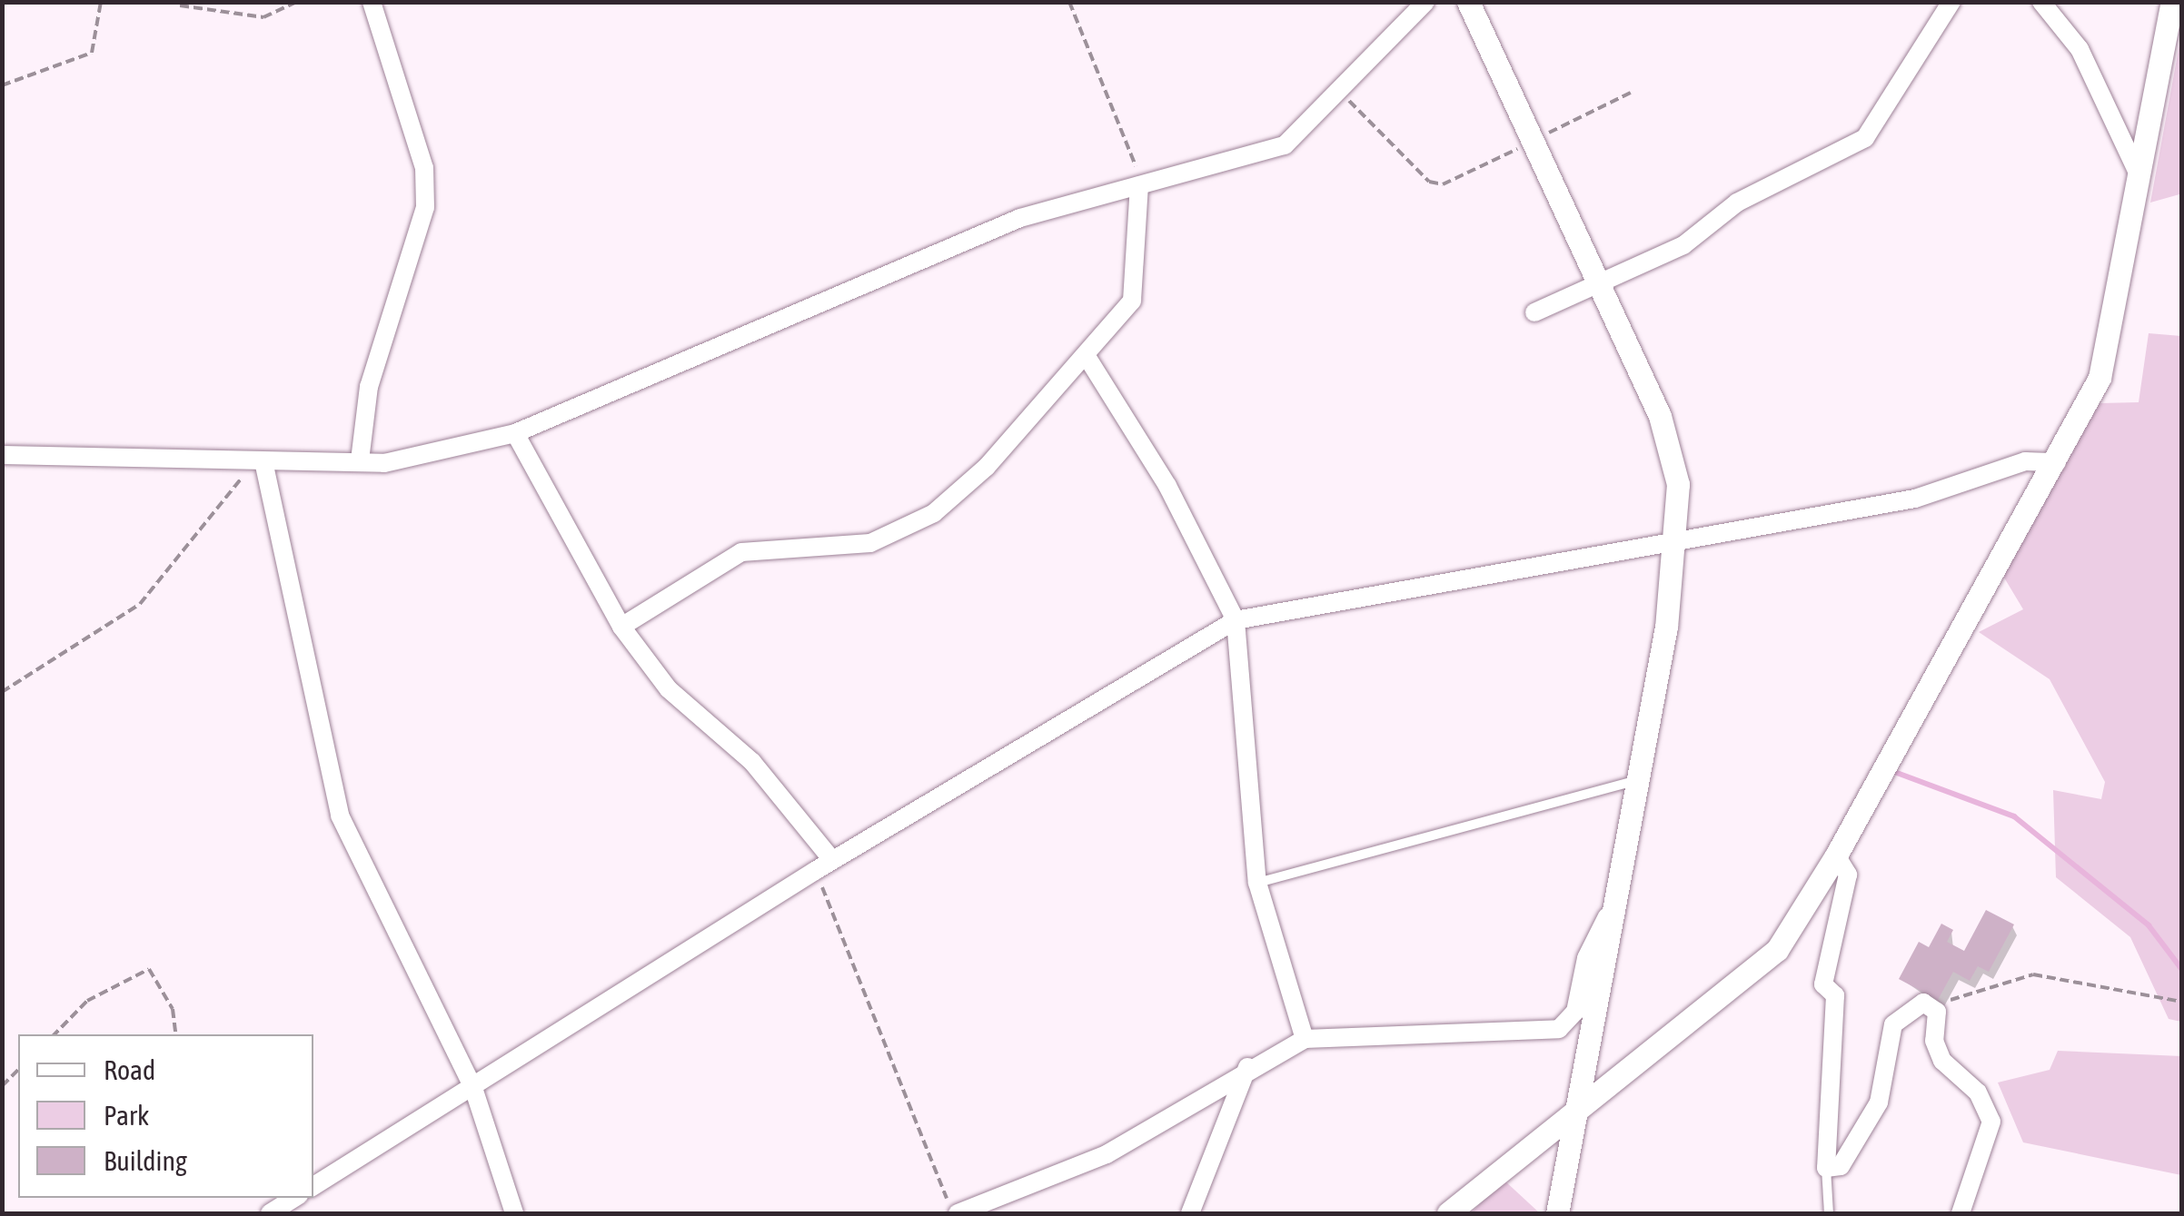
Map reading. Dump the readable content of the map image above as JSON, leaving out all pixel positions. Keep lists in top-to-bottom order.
{
  "legend": ["Road", "Park", "Building"]
}
